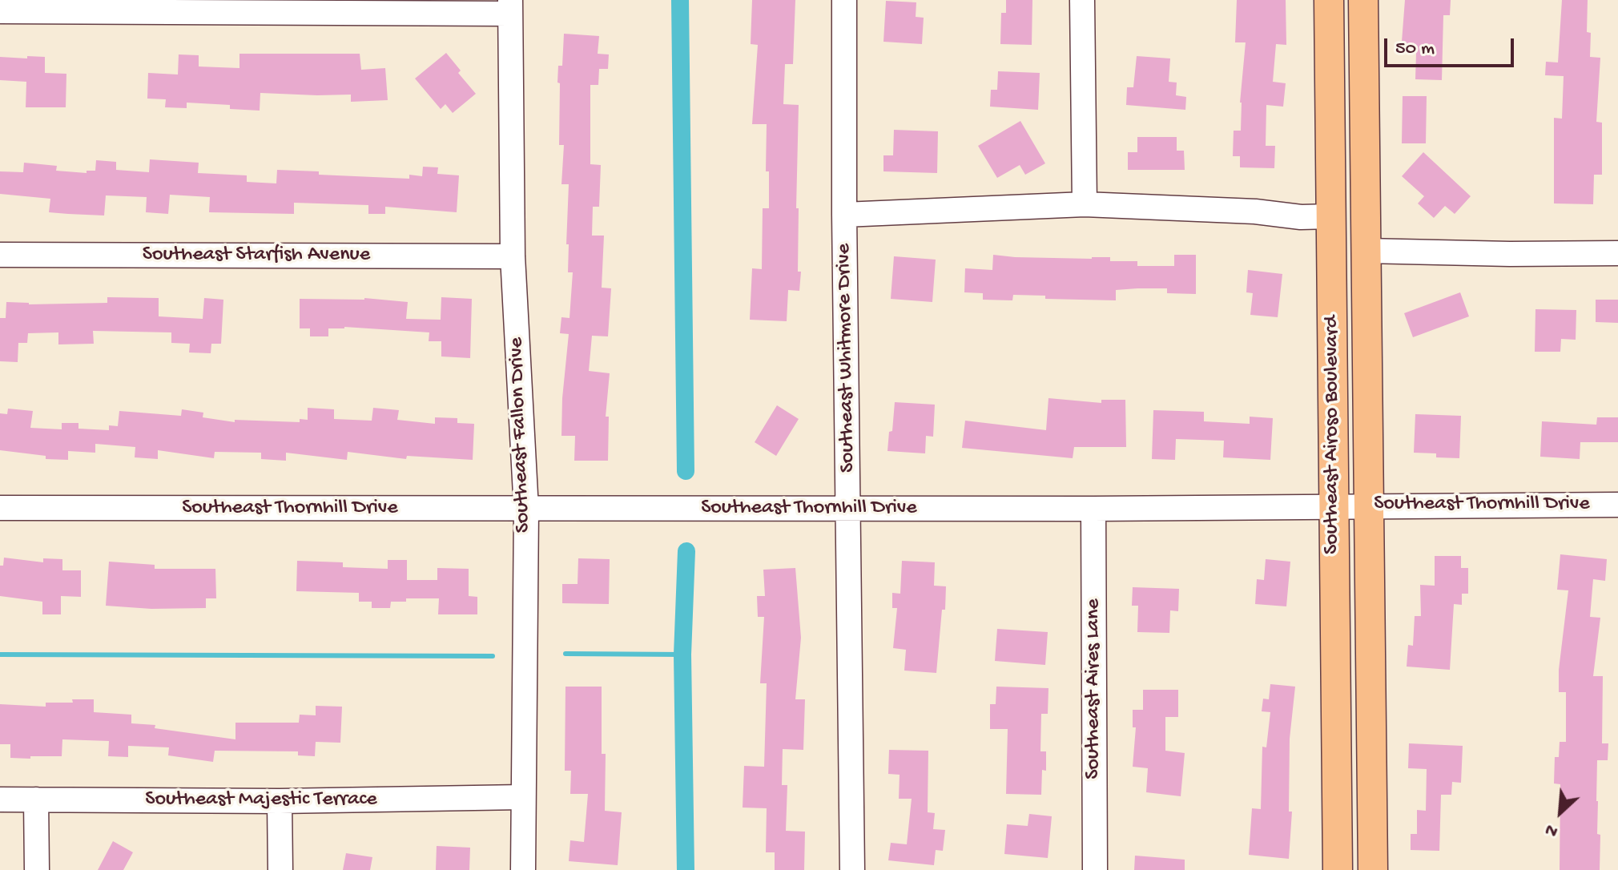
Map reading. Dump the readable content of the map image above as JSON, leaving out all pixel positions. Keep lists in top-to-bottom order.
{
  "streets": {
    "main road": ["Southeast Airoso Boulevard"],
    "street": [
      "Southeast Starfish Avenue",
      "Southeast Whitmore Drive",
      "Southeast Fallon Drive",
      "Southeast Thornhill Drive",
      "Southeast Aires Lane",
      "Southeast Majestic Terrace"
    ]
  },
  "crossings": [
    ["Southeast Starfish Avenue", "Southeast Fallon Drive"],
    ["Southeast Whitmore Drive", "Southeast Thornhill Drive"],
    ["Southeast Fallon Drive", "Southeast Thornhill Drive"],
    ["Southeast Fallon Drive", "Southeast Majestic Terrace"],
    ["Southeast Airoso Boulevard", "Southeast Thornhill Drive"],
    ["Southeast Thornhill Drive", "Southeast Aires Lane"]
  ],
  "scale_bar": "50 m",
  "north": "bottom left"
}
